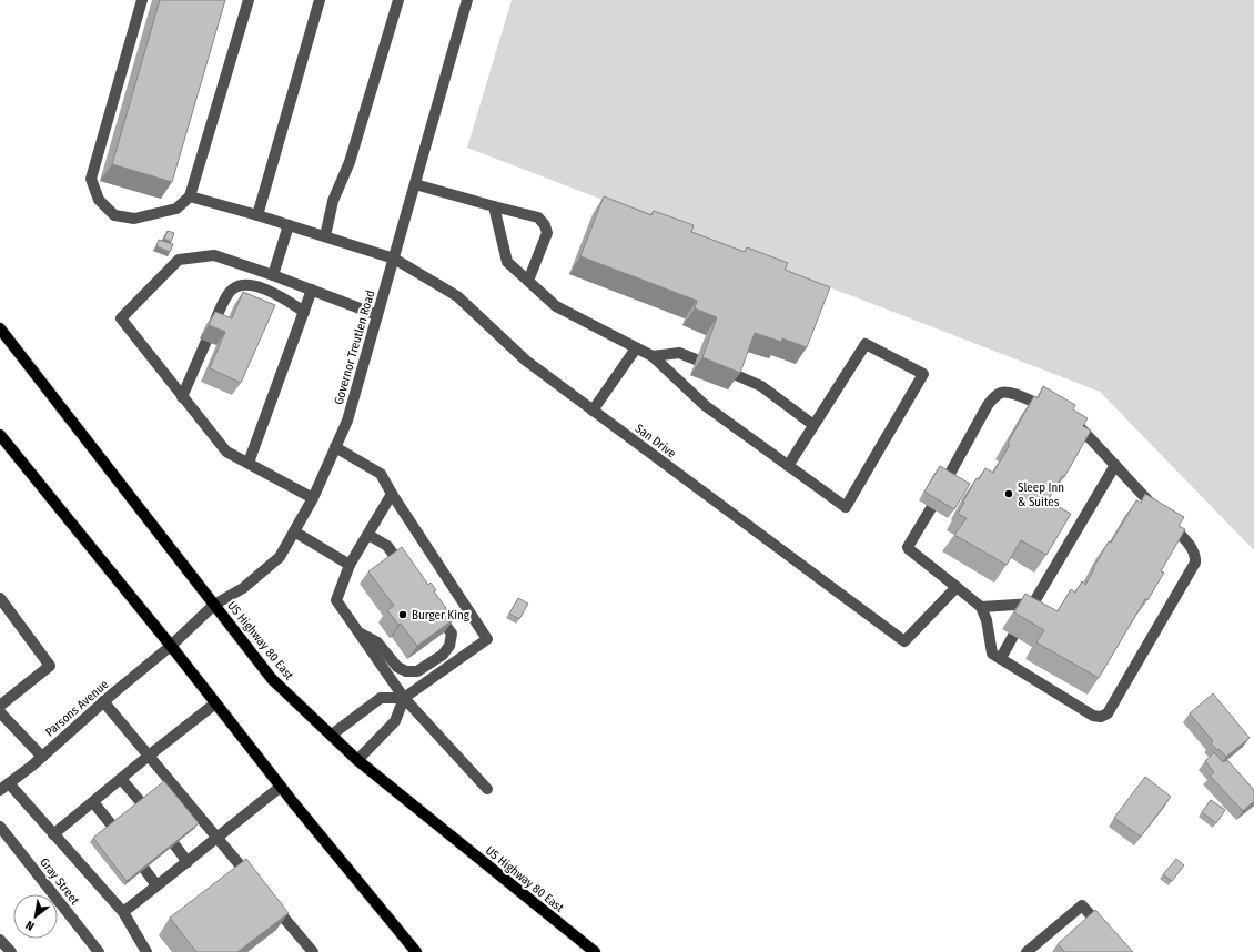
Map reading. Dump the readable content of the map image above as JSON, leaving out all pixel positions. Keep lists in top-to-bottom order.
{
  "streets": {
    "main road": ["US Highway 80 East"],
    "street": [
      "Governor Treutlen Road",
      "San Drive",
      "Parsons Avenue",
      "Gray Street"
    ]
  },
  "crossings": [
    ["Governor Treutlen Road", "San Drive"],
    ["Governor Treutlen Road", "US Highway 80 East"],
    ["Governor Treutlen Road", "Parsons Avenue"]
  ],
  "places": ["Sleep Inn & Suites", "Burger King"],
  "north": "bottom left"
}
